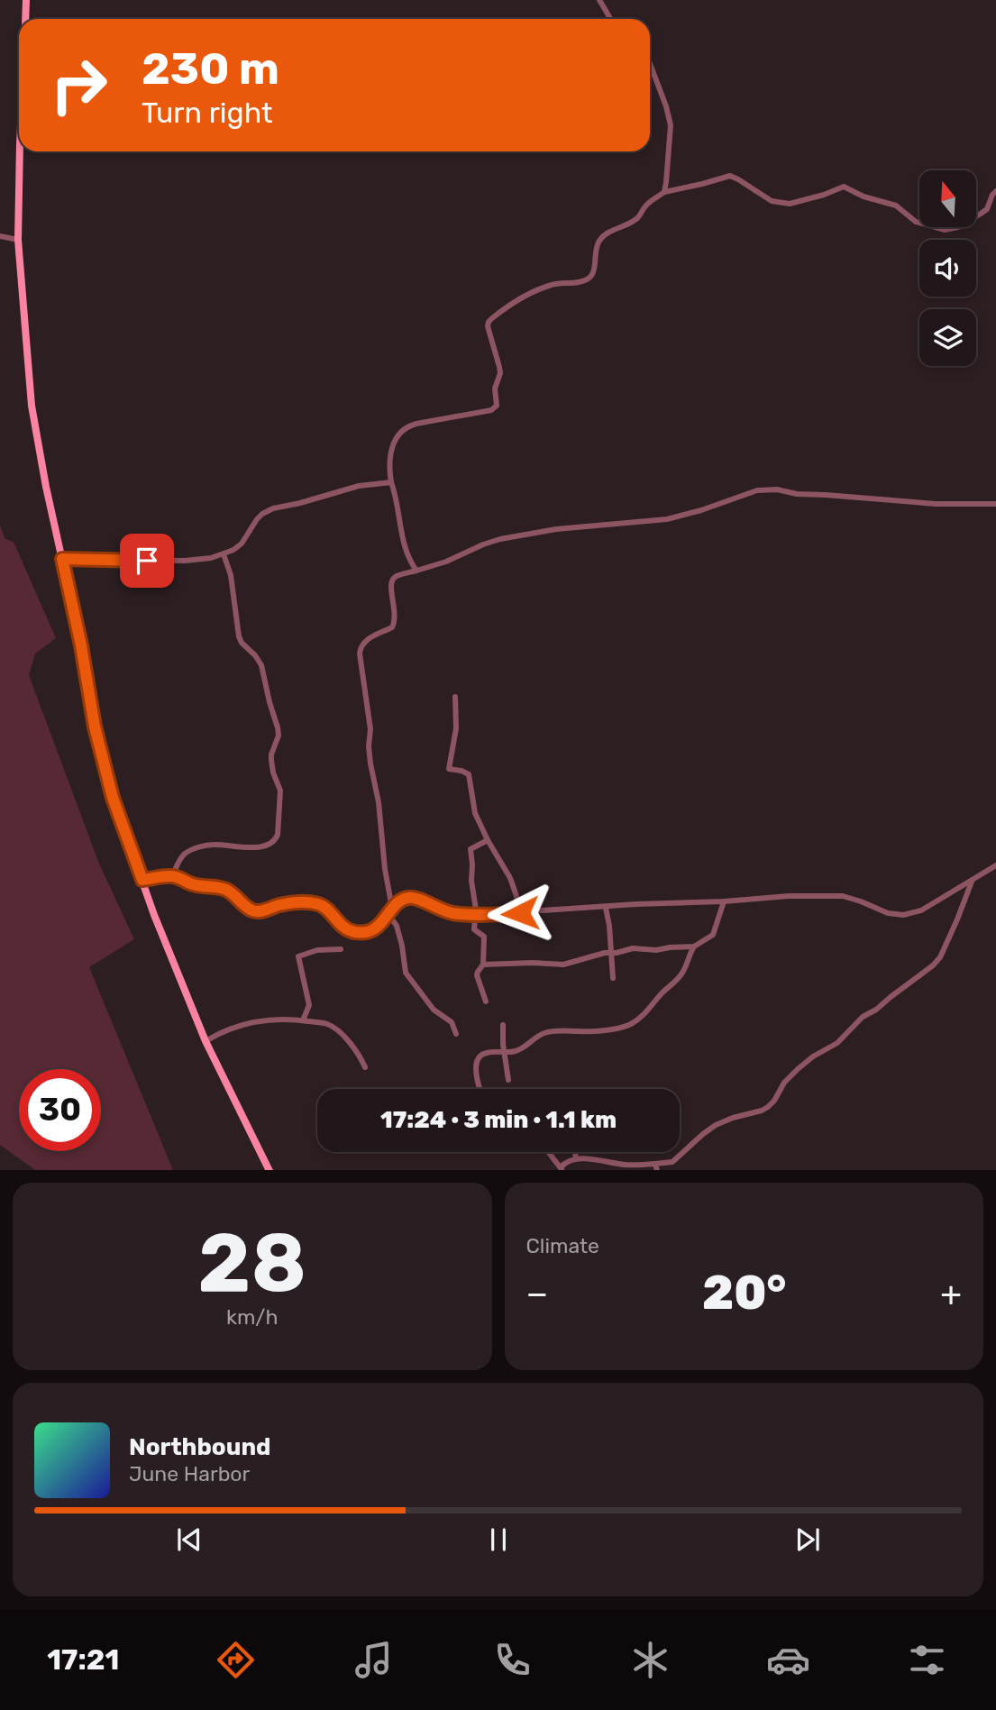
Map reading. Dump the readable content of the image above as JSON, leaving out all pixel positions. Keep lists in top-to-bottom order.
{
  "north": "top",
  "page": {
    "turn": ["230 m", "Turn right"],
    "limit": "30",
    "trip": "17:24 · 3 min · 1.1 km",
    "tile": [
      ["28", "km/h"],
      "Climate"
    ],
    "heat": ["−", "20°", "+"],
    "song": ["Northbound", "June Harbor"],
    "tabs": "17:21"
  }
}
